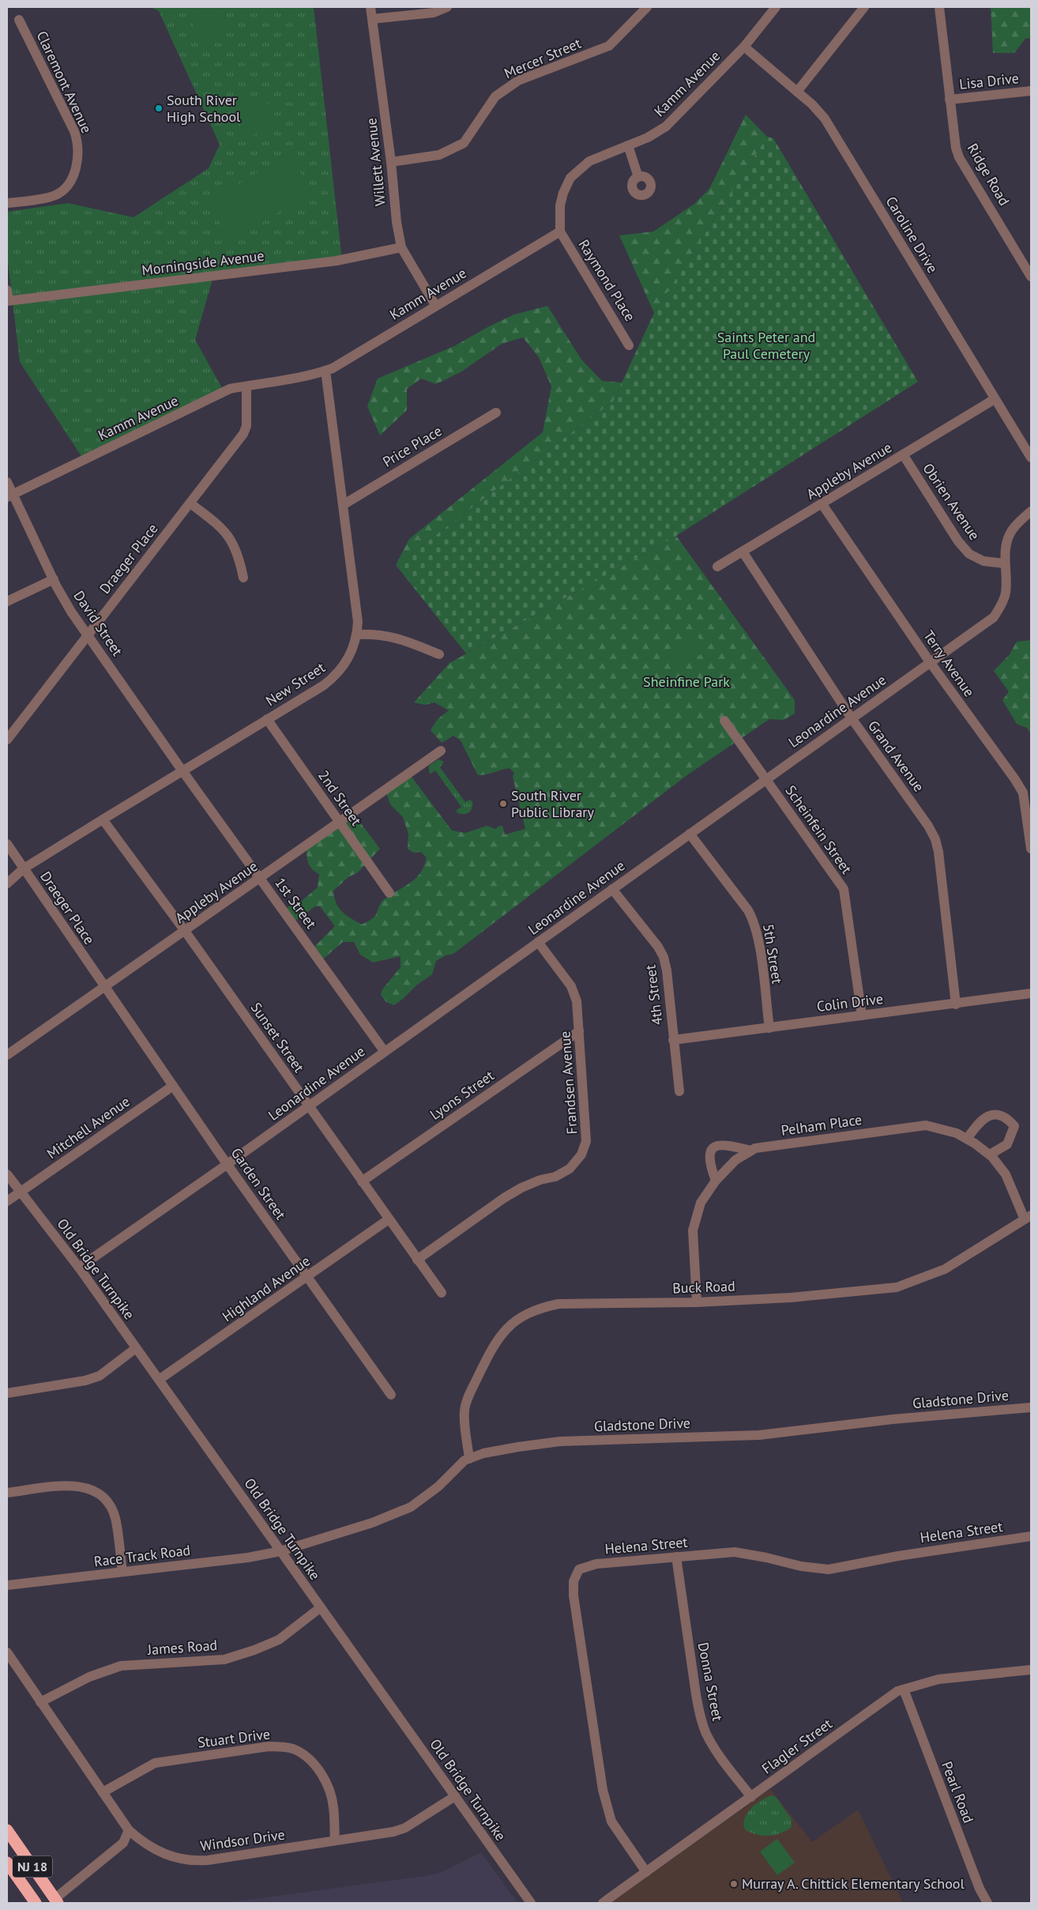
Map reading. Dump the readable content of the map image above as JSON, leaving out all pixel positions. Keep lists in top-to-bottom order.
{
  "streets": {
    "highway": ["NJ 18"],
    "street": [
      "Mercer Street",
      "Lisa Drive",
      "Claremont Avenue",
      "Kamm Avenue",
      "Willett Avenue",
      "Ridge Road",
      "Caroline Drive",
      "Morningside Avenue",
      "Raymond Place",
      "Price Place",
      "Appleby Avenue",
      "Obrien Avenue",
      "Draeger Place",
      "David Street",
      "Terry Avenue",
      "New Street",
      "Leonardine Avenue",
      "Grand Avenue",
      "2nd Street",
      "Scheinfein Street",
      "1st Street",
      "5th Street",
      "4th Street",
      "Colin Drive",
      "Sunset Street",
      "Frandsen Avenue",
      "Lyons Street",
      "Pelham Place",
      "Mitchell Avenue",
      "Garden Street",
      "Old Bridge Turnpike",
      "Buck Road",
      "Highland Avenue",
      "Gladstone Drive",
      "Helena Street",
      "Race Track Road",
      "James Road",
      "Donna Street",
      "Stuart Drive",
      "Flagler Street",
      "Pearl Road",
      "Windsor Drive"
    ]
  },
  "crossings": [
    ["Mercer Street", "Willett Avenue"],
    ["Lisa Drive", "Ridge Road"],
    ["Kamm Avenue", "Willett Avenue"],
    ["Kamm Avenue", "Caroline Drive"],
    ["Kamm Avenue", "Raymond Place"],
    ["Kamm Avenue", "Draeger Place"],
    ["Kamm Avenue", "David Street"],
    ["Kamm Avenue", "New Street"],
    ["Willett Avenue", "Morningside Avenue"],
    ["Caroline Drive", "Appleby Avenue"],
    ["Price Place", "New Street"],
    ["Appleby Avenue", "Obrien Avenue"],
    ["Appleby Avenue", "Draeger Place"],
    ["Appleby Avenue", "Terry Avenue"],
    ["Appleby Avenue", "Grand Avenue"],
    ["Appleby Avenue", "2nd Street"],
    ["Appleby Avenue", "1st Street"],
    ["Appleby Avenue", "Sunset Street"],
    ["Appleby Avenue", "Garden Street"],
    ["Obrien Avenue", "Leonardine Avenue"],
    ["Draeger Place", "David Street"],
    ["Draeger Place", "New Street"],
    ["Draeger Place", "Garden Street"],
    ["David Street", "New Street"],
    ["David Street", "1st Street"],
    ["Terry Avenue", "Leonardine Avenue"],
    ["New Street", "2nd Street"],
    ["New Street", "1st Street"],
    ["New Street", "Sunset Street"],
    ["Leonardine Avenue", "Grand Avenue"],
    ["Leonardine Avenue", "Scheinfein Street"],
    ["Leonardine Avenue", "1st Street"],
    ["Leonardine Avenue", "5th Street"],
    ["Leonardine Avenue", "4th Street"],
    ["Leonardine Avenue", "Sunset Street"],
    ["Leonardine Avenue", "Frandsen Avenue"],
    ["Leonardine Avenue", "Garden Street"],
    ["Leonardine Avenue", "Old Bridge Turnpike"],
    ["Grand Avenue", "Colin Drive"],
    ["Scheinfein Street", "Colin Drive"],
    ["5th Street", "Colin Drive"],
    ["4th Street", "Colin Drive"],
    ["Sunset Street", "Frandsen Avenue"],
    ["Sunset Street", "Lyons Street"],
    ["Sunset Street", "Highland Avenue"],
    ["Frandsen Avenue", "Lyons Street"],
    ["Pelham Place", "Buck Road"],
    ["Mitchell Avenue", "Garden Street"],
    ["Mitchell Avenue", "Old Bridge Turnpike"],
    ["Garden Street", "Highland Avenue"],
    ["Old Bridge Turnpike", "Highland Avenue"],
    ["Old Bridge Turnpike", "Gladstone Drive"],
    ["Old Bridge Turnpike", "Race Track Road"],
    ["Old Bridge Turnpike", "James Road"],
    ["Old Bridge Turnpike", "Windsor Drive"],
    ["Buck Road", "Gladstone Drive"],
    ["Gladstone Drive", "Race Track Road"],
    ["Helena Street", "Donna Street"],
    ["Helena Street", "Flagler Street"],
    ["James Road", "Windsor Drive"],
    ["Donna Street", "Flagler Street"],
    ["Stuart Drive", "Windsor Drive"],
    ["Flagler Street", "Pearl Road"]
  ],
  "parks": ["Saints Peter and Paul Cemetery", "Sheinfine Park"],
  "places": ["South River High School", "South River Public Library", "Murray A. Chittick Elementary School"]
}
